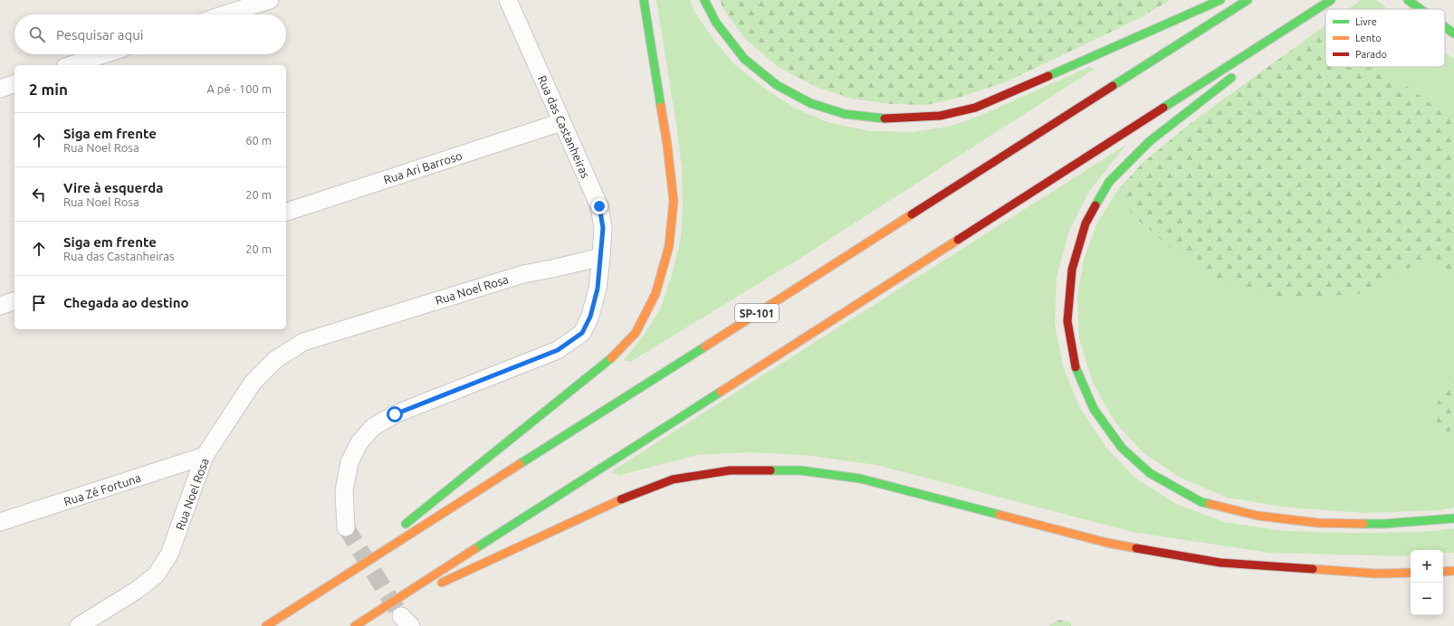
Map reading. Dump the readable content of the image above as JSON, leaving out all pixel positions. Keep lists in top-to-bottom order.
{
  "streets": {
    "highway": ["SP-101"],
    "street": [
      "Rua das Castanheiras",
      "Rua Ari Barroso",
      "Rua Noel Rosa",
      "Rua Zé Fortuna"
    ]
  },
  "crossings": [
    ["Rua das Castanheiras", "Rua Ari Barroso"],
    ["Rua das Castanheiras", "Rua Noel Rosa"],
    ["Rua Noel Rosa", "Rua Zé Fortuna"]
  ],
  "legend": ["Livre", "Lento", "Parado"],
  "page": {
    "search": "Pesquisar aqui",
    "heading": ["2 min", "A pé · 100 m"],
    "list": [
      ["Siga em frente", "Rua Noel Rosa", "60 m"],
      ["Vire à esquerda", "Rua Noel Rosa", "20 m"],
      ["Siga em frente", "Rua das Castanheiras", "20 m"],
      "Chegada ao destino"
    ],
    "map_buttons": ["+", "−"]
  }
}
